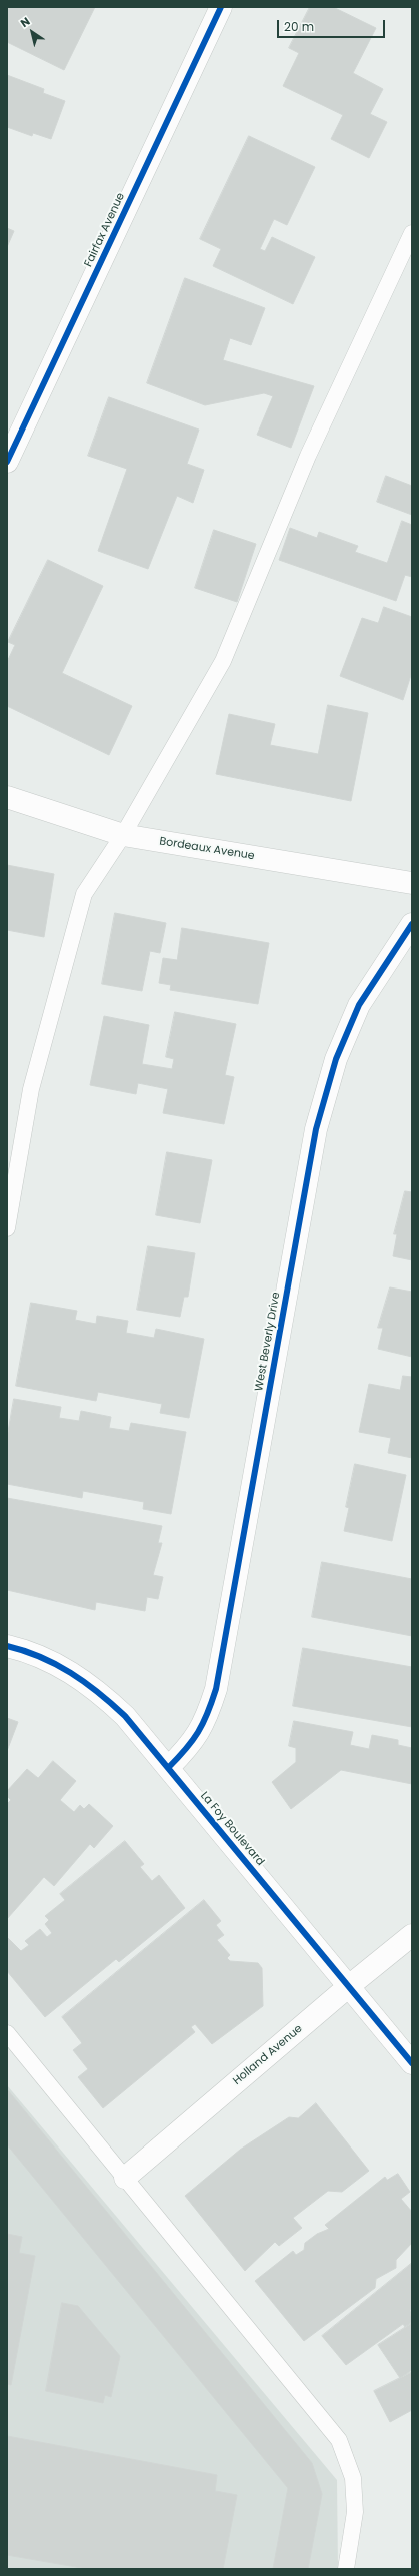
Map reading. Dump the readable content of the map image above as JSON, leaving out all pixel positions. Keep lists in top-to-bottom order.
{
  "streets": {
    "street": [
      "Fairfax Avenue",
      "Bordeaux Avenue",
      "West Beverly Drive",
      "La Foy Boulevard",
      "Holland Avenue"
    ]
  },
  "crossings": [
    ["West Beverly Drive", "La Foy Boulevard"],
    ["La Foy Boulevard", "Holland Avenue"]
  ],
  "scale_bar": "20 m",
  "north": "top left"
}
